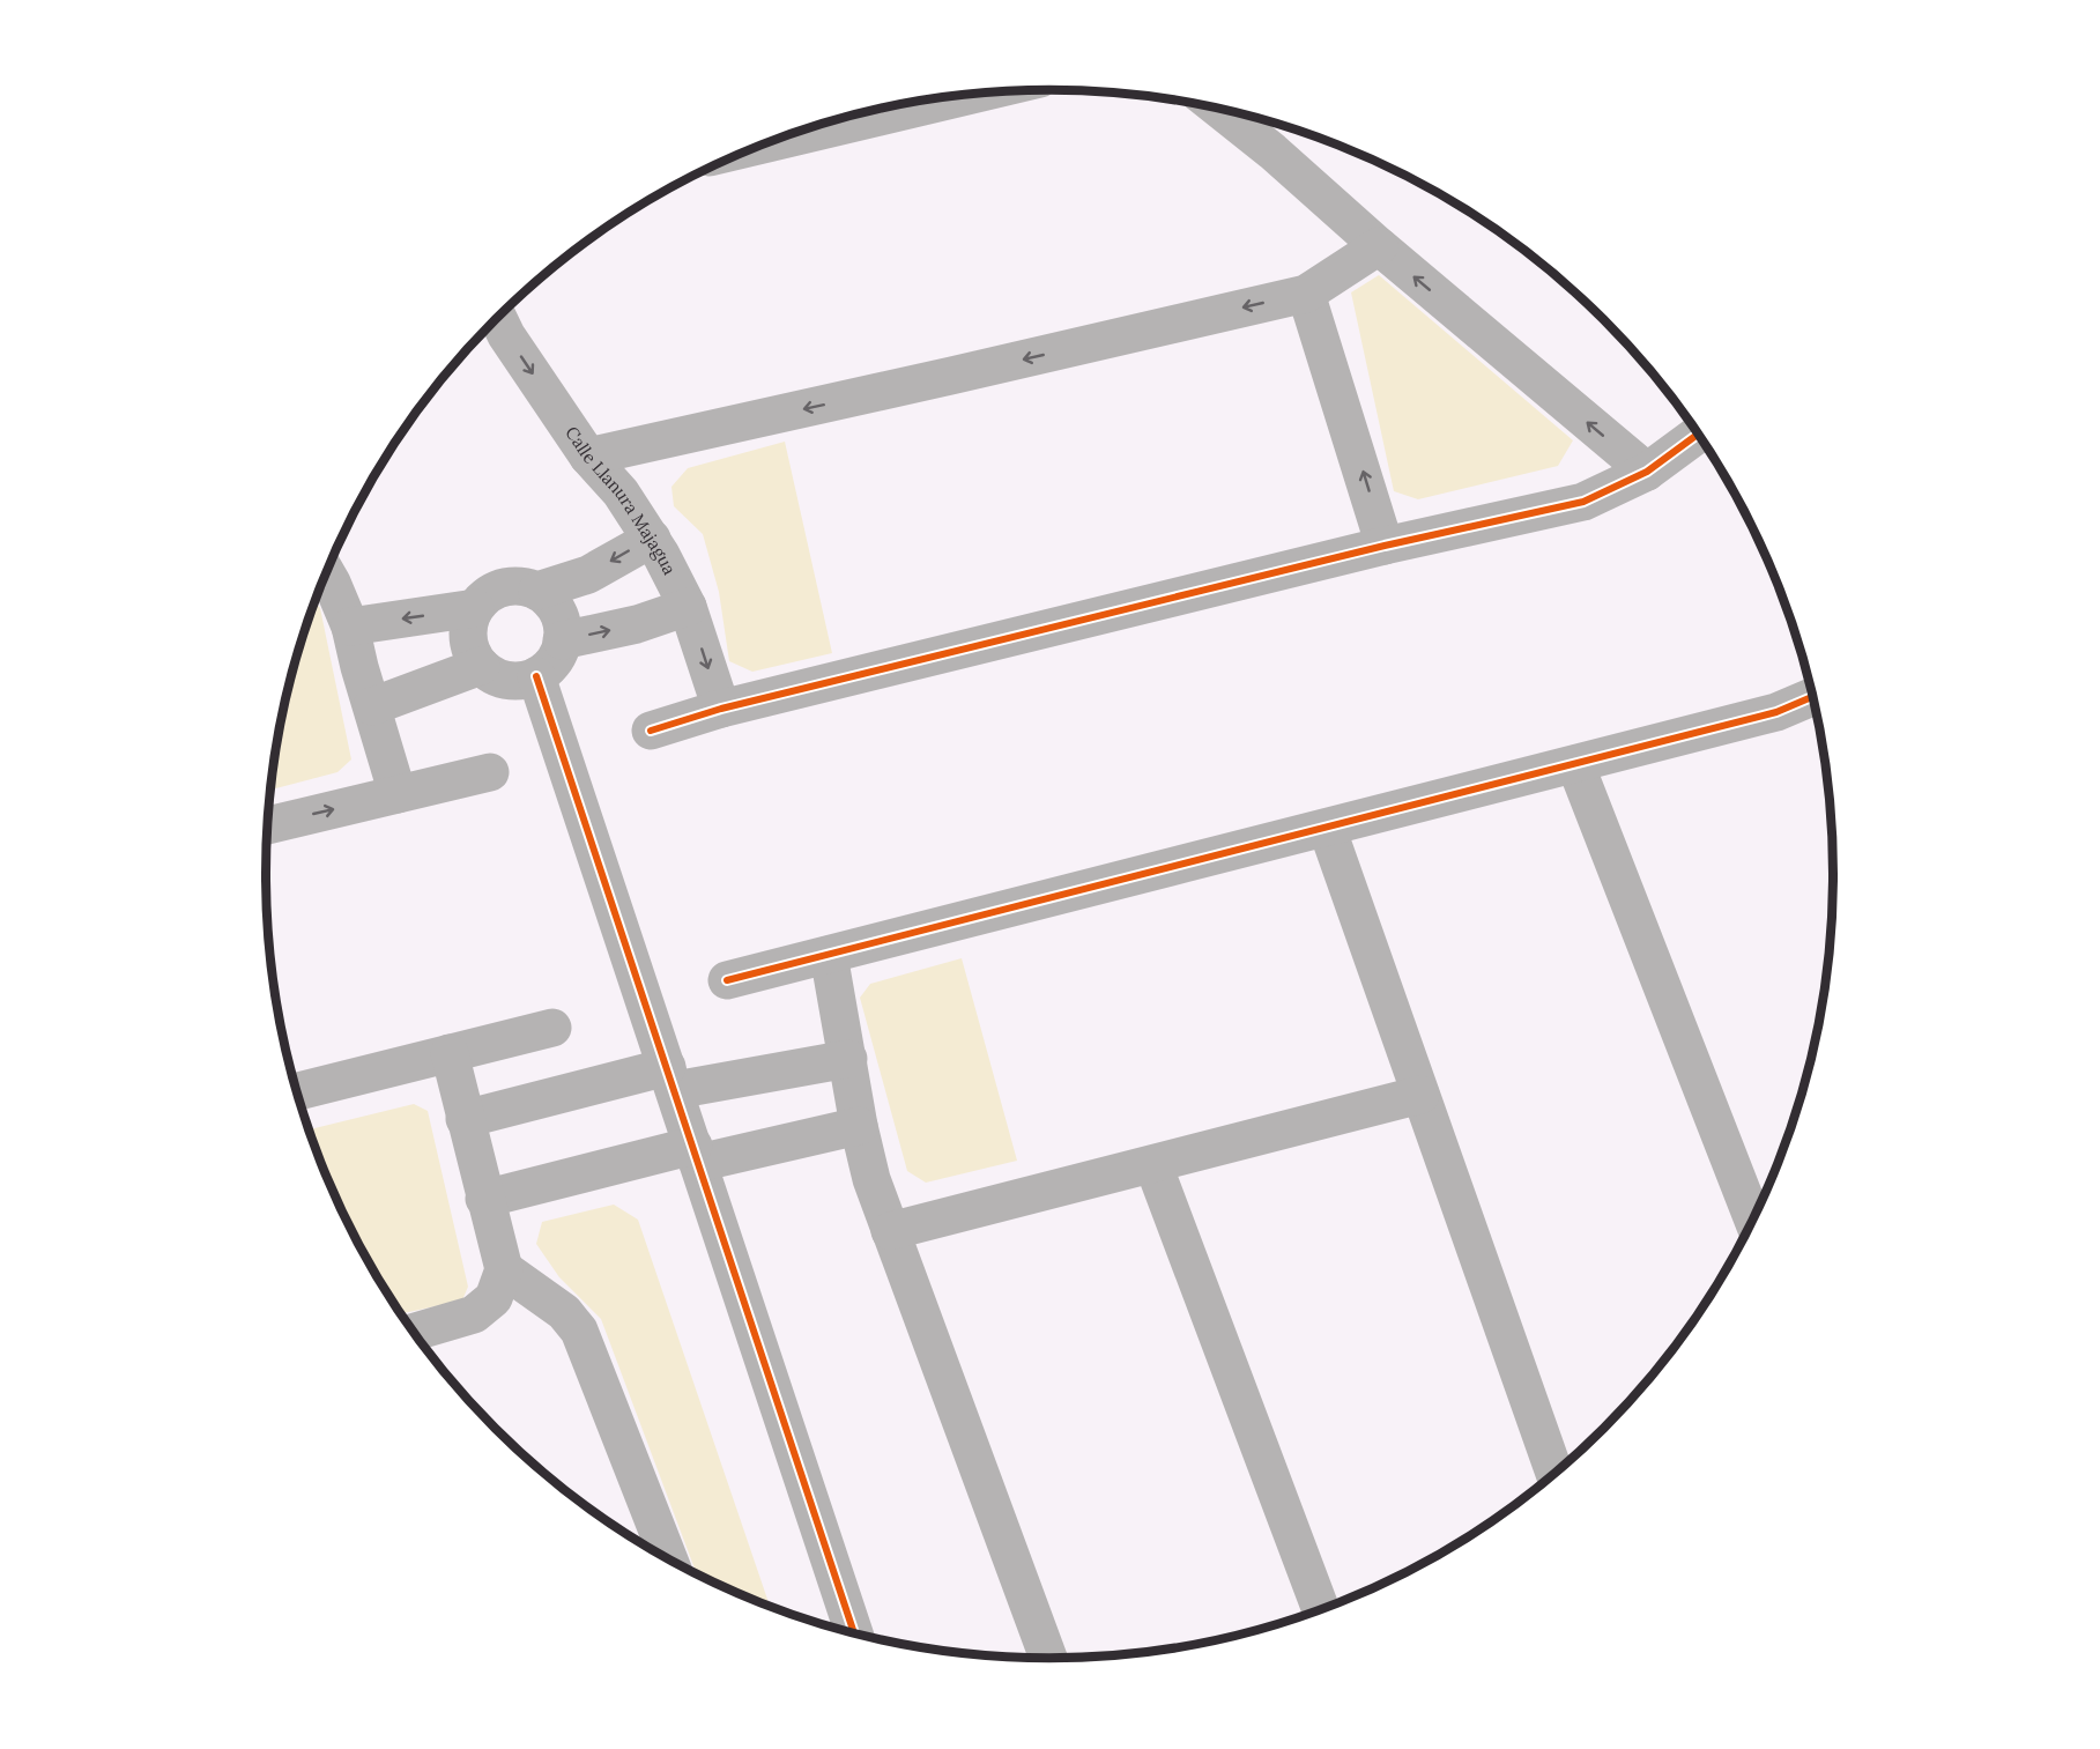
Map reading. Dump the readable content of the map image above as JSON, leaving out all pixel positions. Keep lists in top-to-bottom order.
{
  "streets": {
    "street": ["Calle Llanura Majagua"]
  }
}
